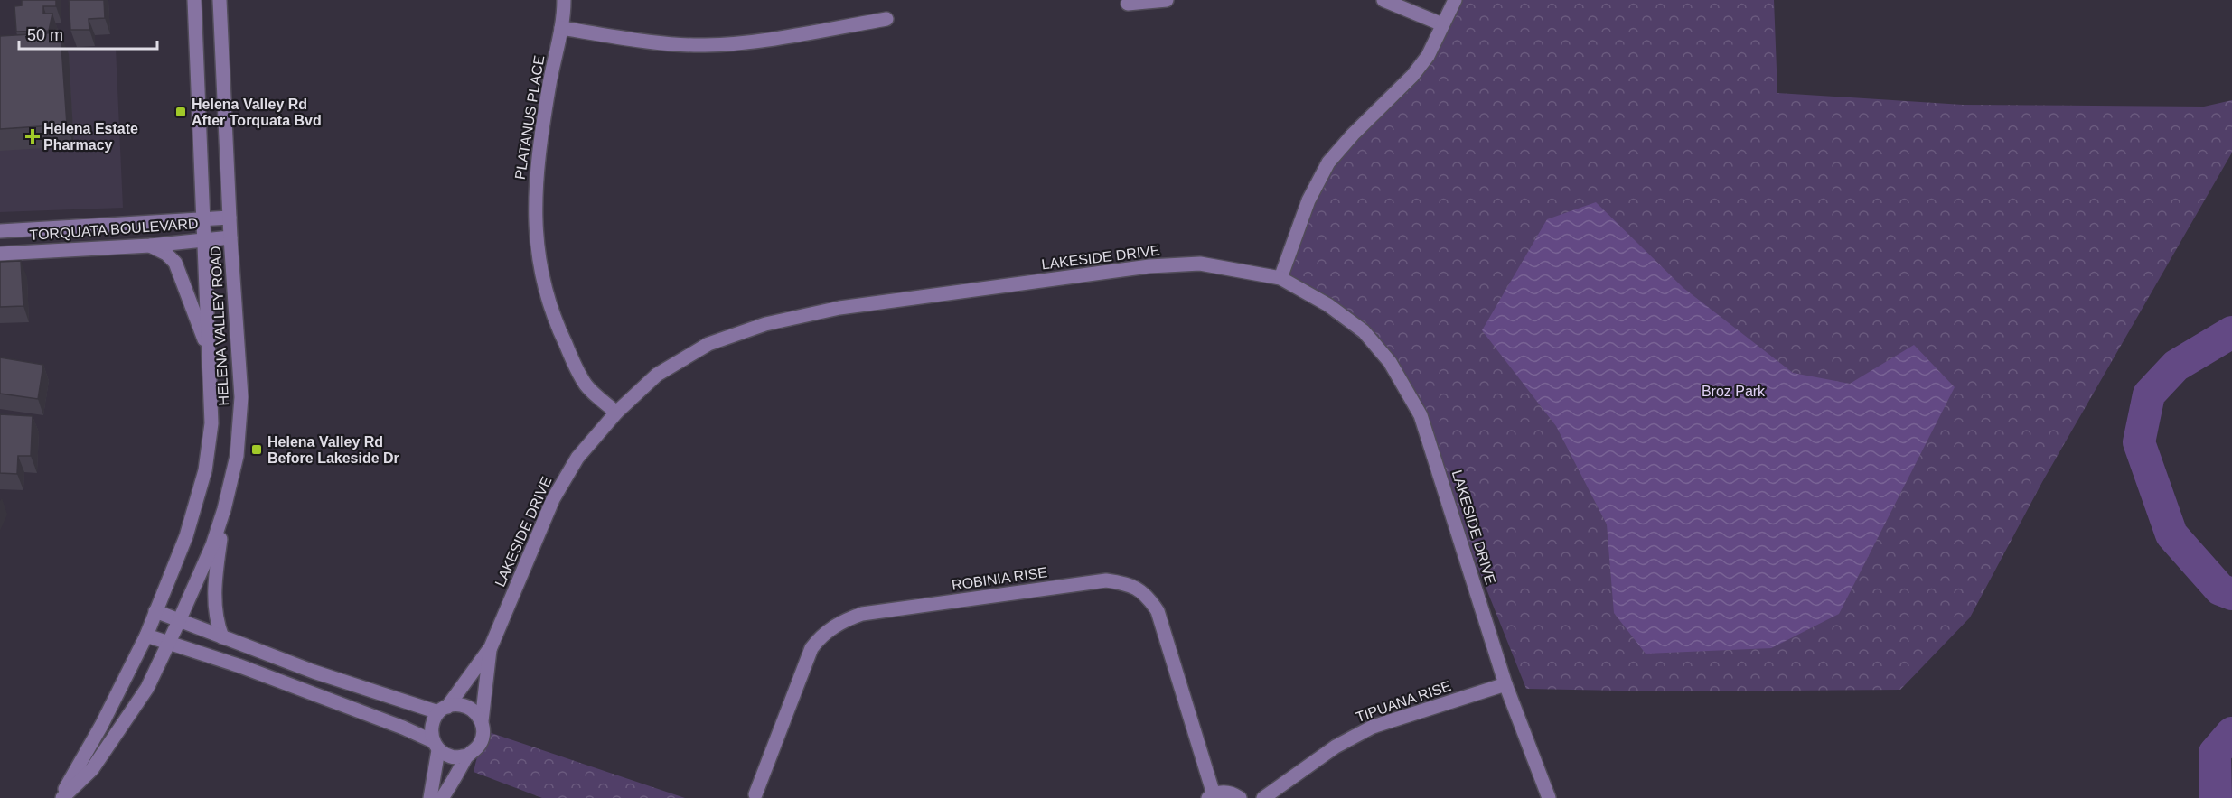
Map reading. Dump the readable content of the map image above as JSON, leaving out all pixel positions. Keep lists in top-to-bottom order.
{
  "streets": {
    "street": [
      "PLATANUS PLACE",
      "TORQUATA BOULEVARD",
      "LAKESIDE DRIVE",
      "HELENA VALLEY ROAD",
      "ROBINIA RISE",
      "TIPUANA RISE"
    ]
  },
  "crossings": [
    ["PLATANUS PLACE", "LAKESIDE DRIVE"],
    ["TORQUATA BOULEVARD", "HELENA VALLEY ROAD"],
    ["LAKESIDE DRIVE", "TIPUANA RISE"]
  ],
  "parks": ["Broz Park"],
  "places": {
    "transit": ["Helena Valley Rd After Torquata Bvd", "Helena Valley Rd Before Lakeside Dr"],
    "health": ["Helena Estate Pharmacy"]
  },
  "scale_bar": "50 m"
}
